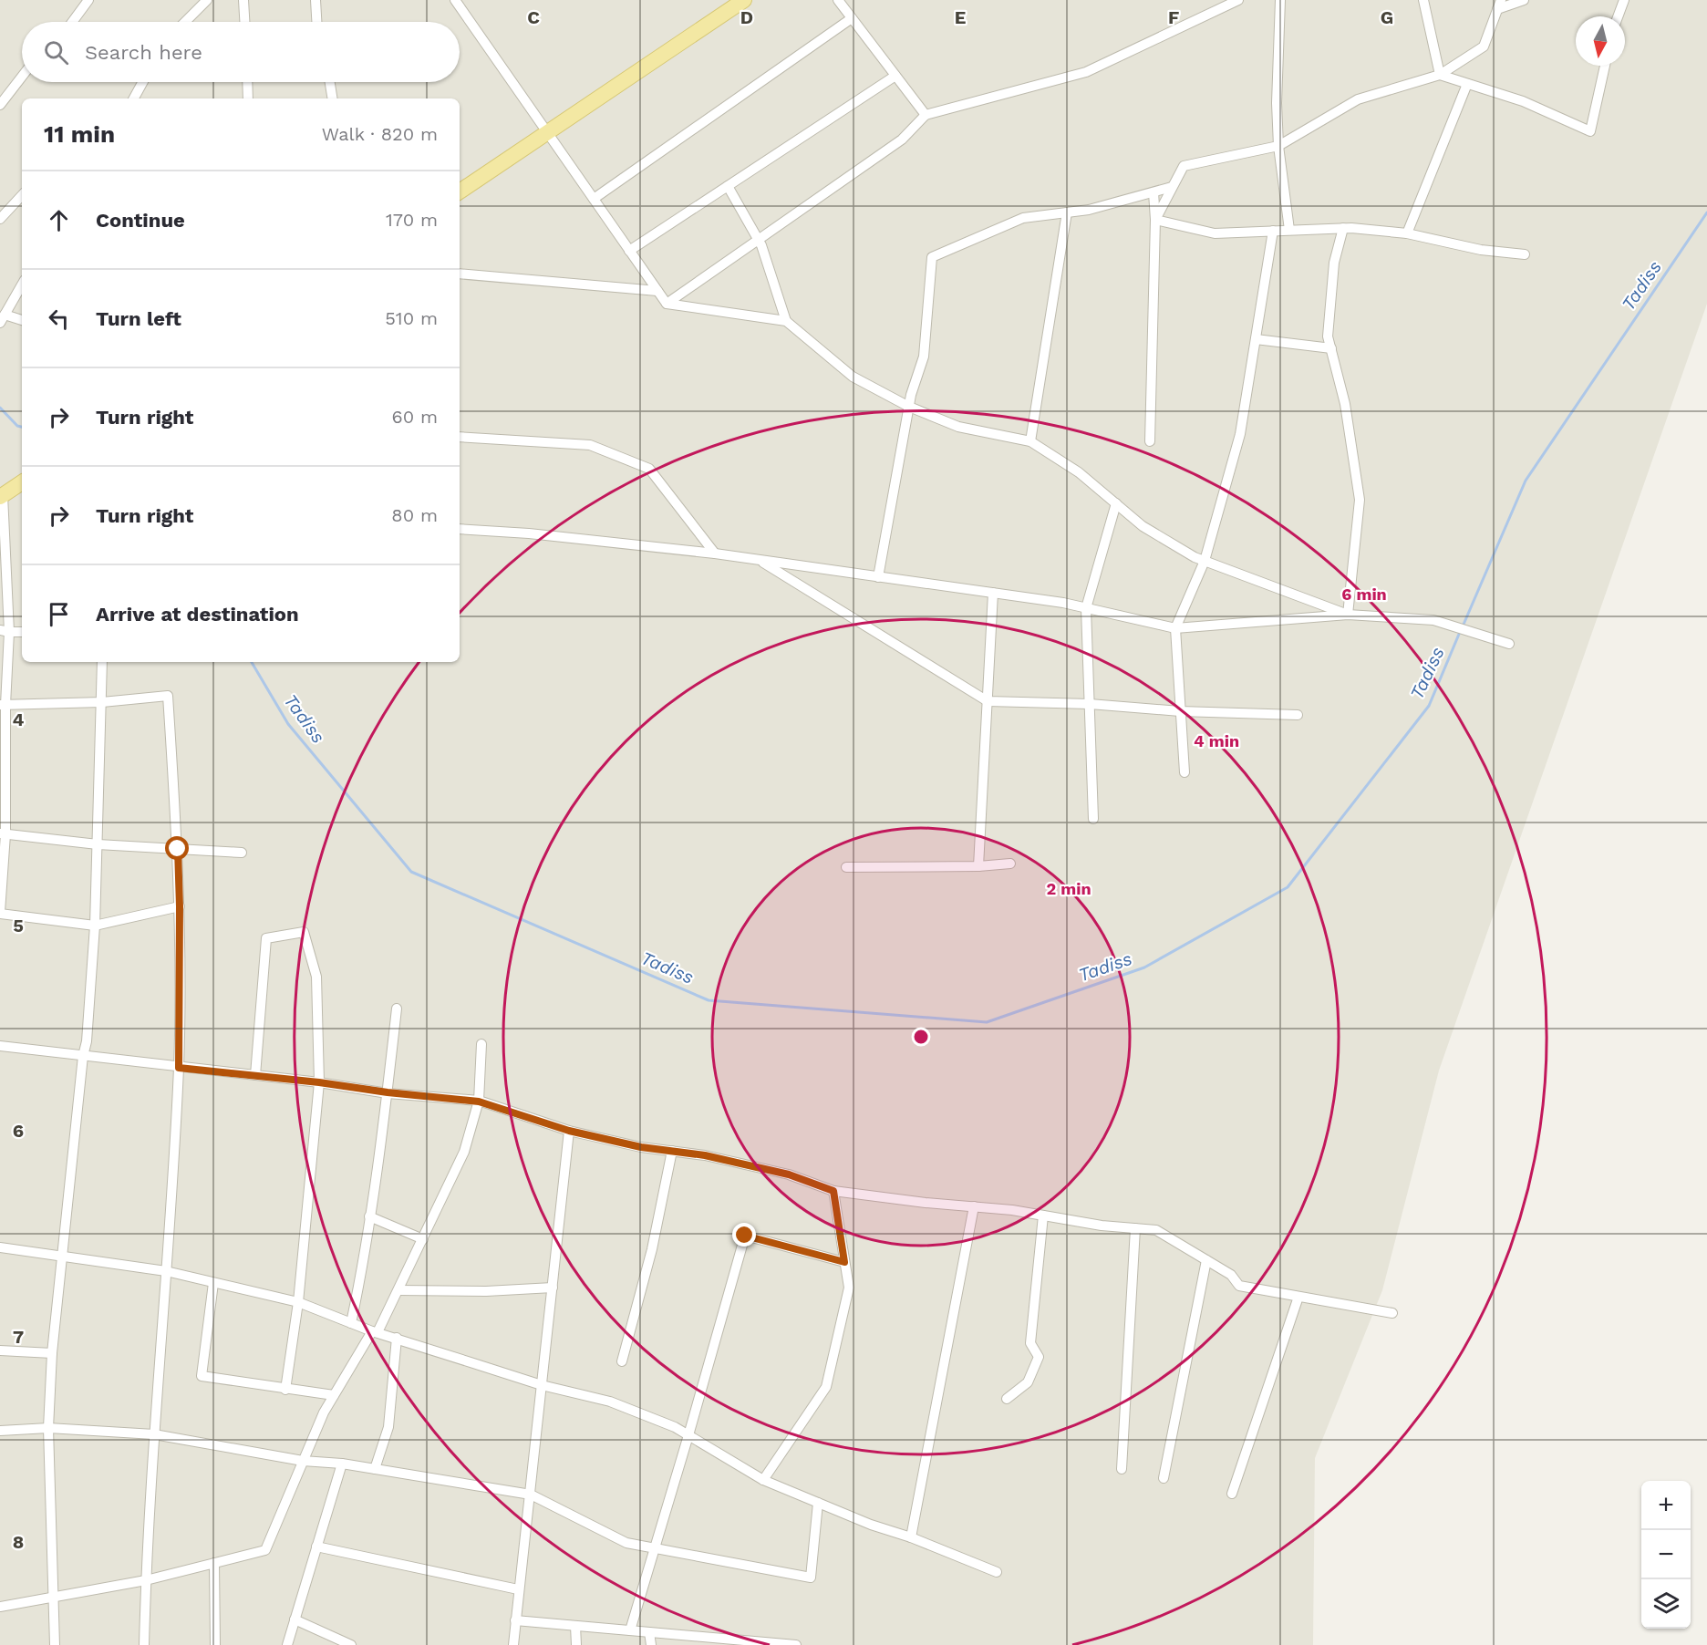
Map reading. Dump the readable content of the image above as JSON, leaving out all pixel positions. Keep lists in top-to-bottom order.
{
  "water": ["Tadiss"],
  "north": "bottom",
  "page": {
    "search": "Search here",
    "heading": ["11 min", "Walk · 820 m"],
    "list": [
      ["Continue", "170 m"],
      ["Turn left", "510 m"],
      ["Turn right", "60 m"],
      ["Turn right", "80 m"],
      "Arrive at destination"
    ],
    "map_buttons": ["+", "−"]
  },
  "grid": {
    "columns": [
      "C",
      "D",
      "E",
      "F",
      "G"
    ],
    "rows": [
      "4",
      "5",
      "6",
      "7",
      "8"
    ]
  },
  "rings": ["6 min", "4 min", "2 min"]
}
